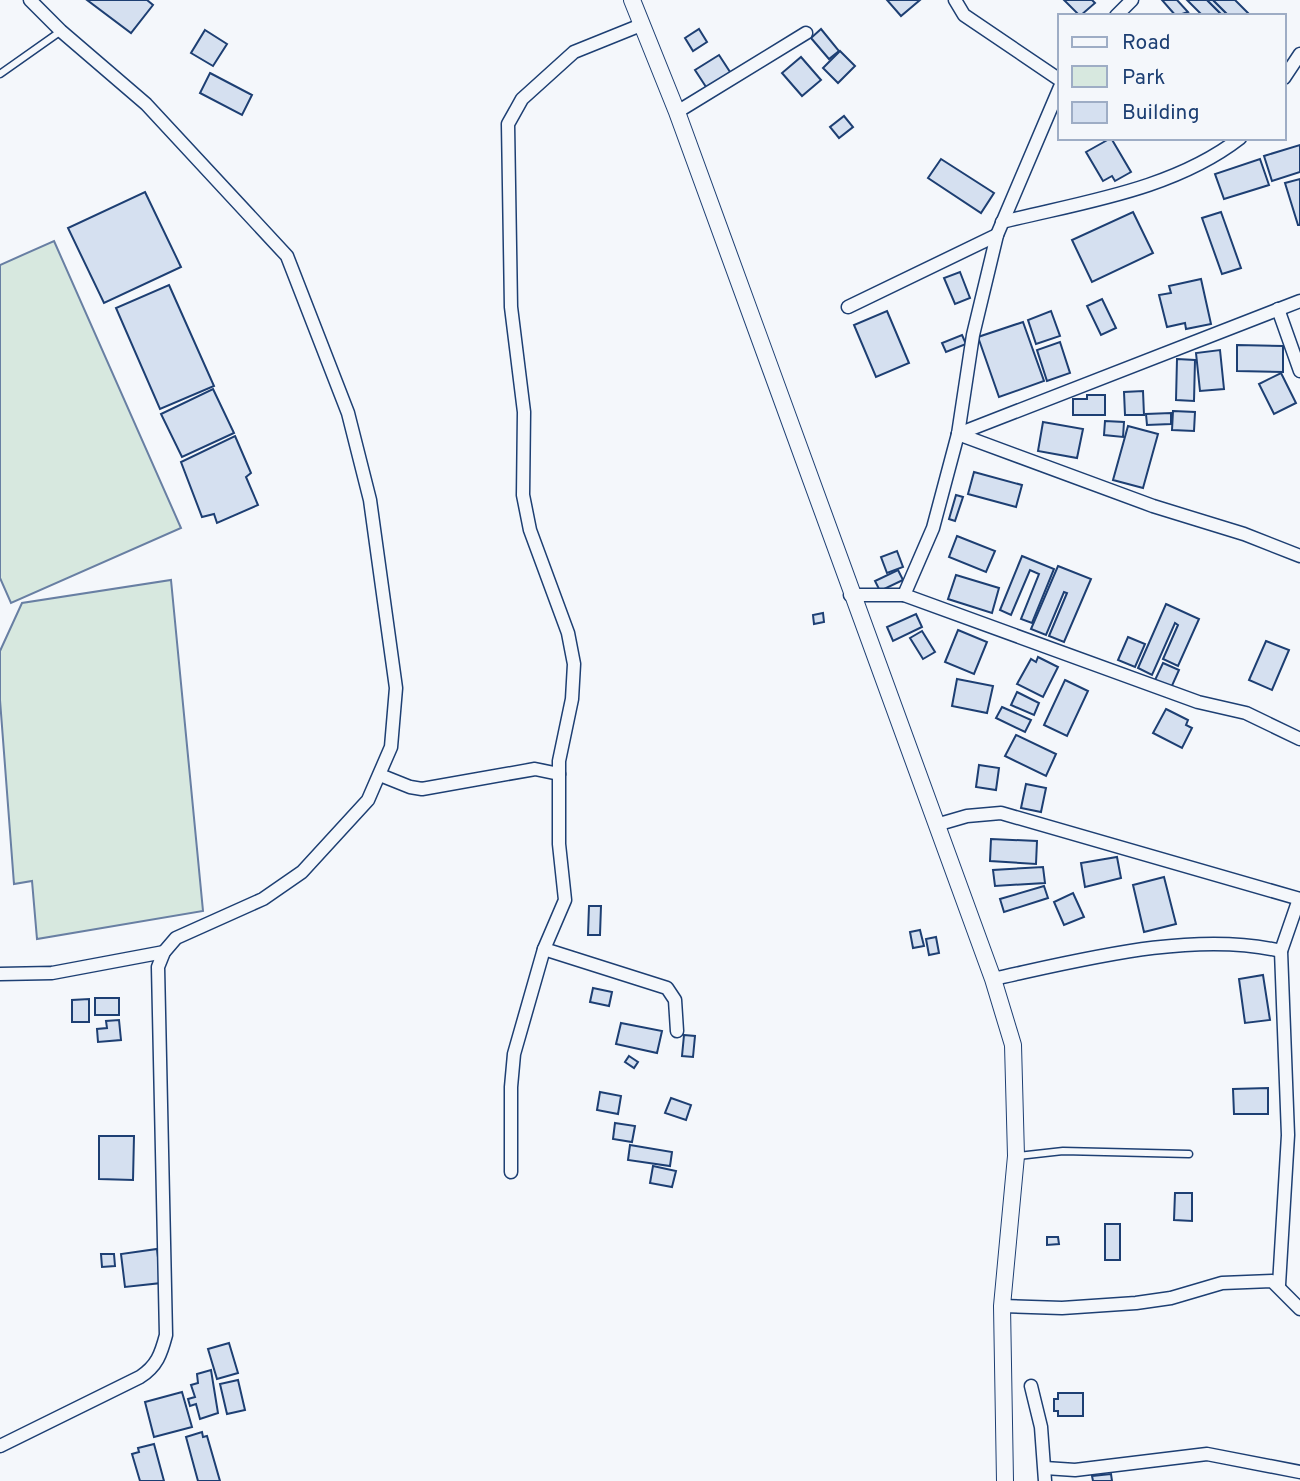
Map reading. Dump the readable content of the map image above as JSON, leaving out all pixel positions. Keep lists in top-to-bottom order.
{
  "legend": ["Road", "Park", "Building"]
}
